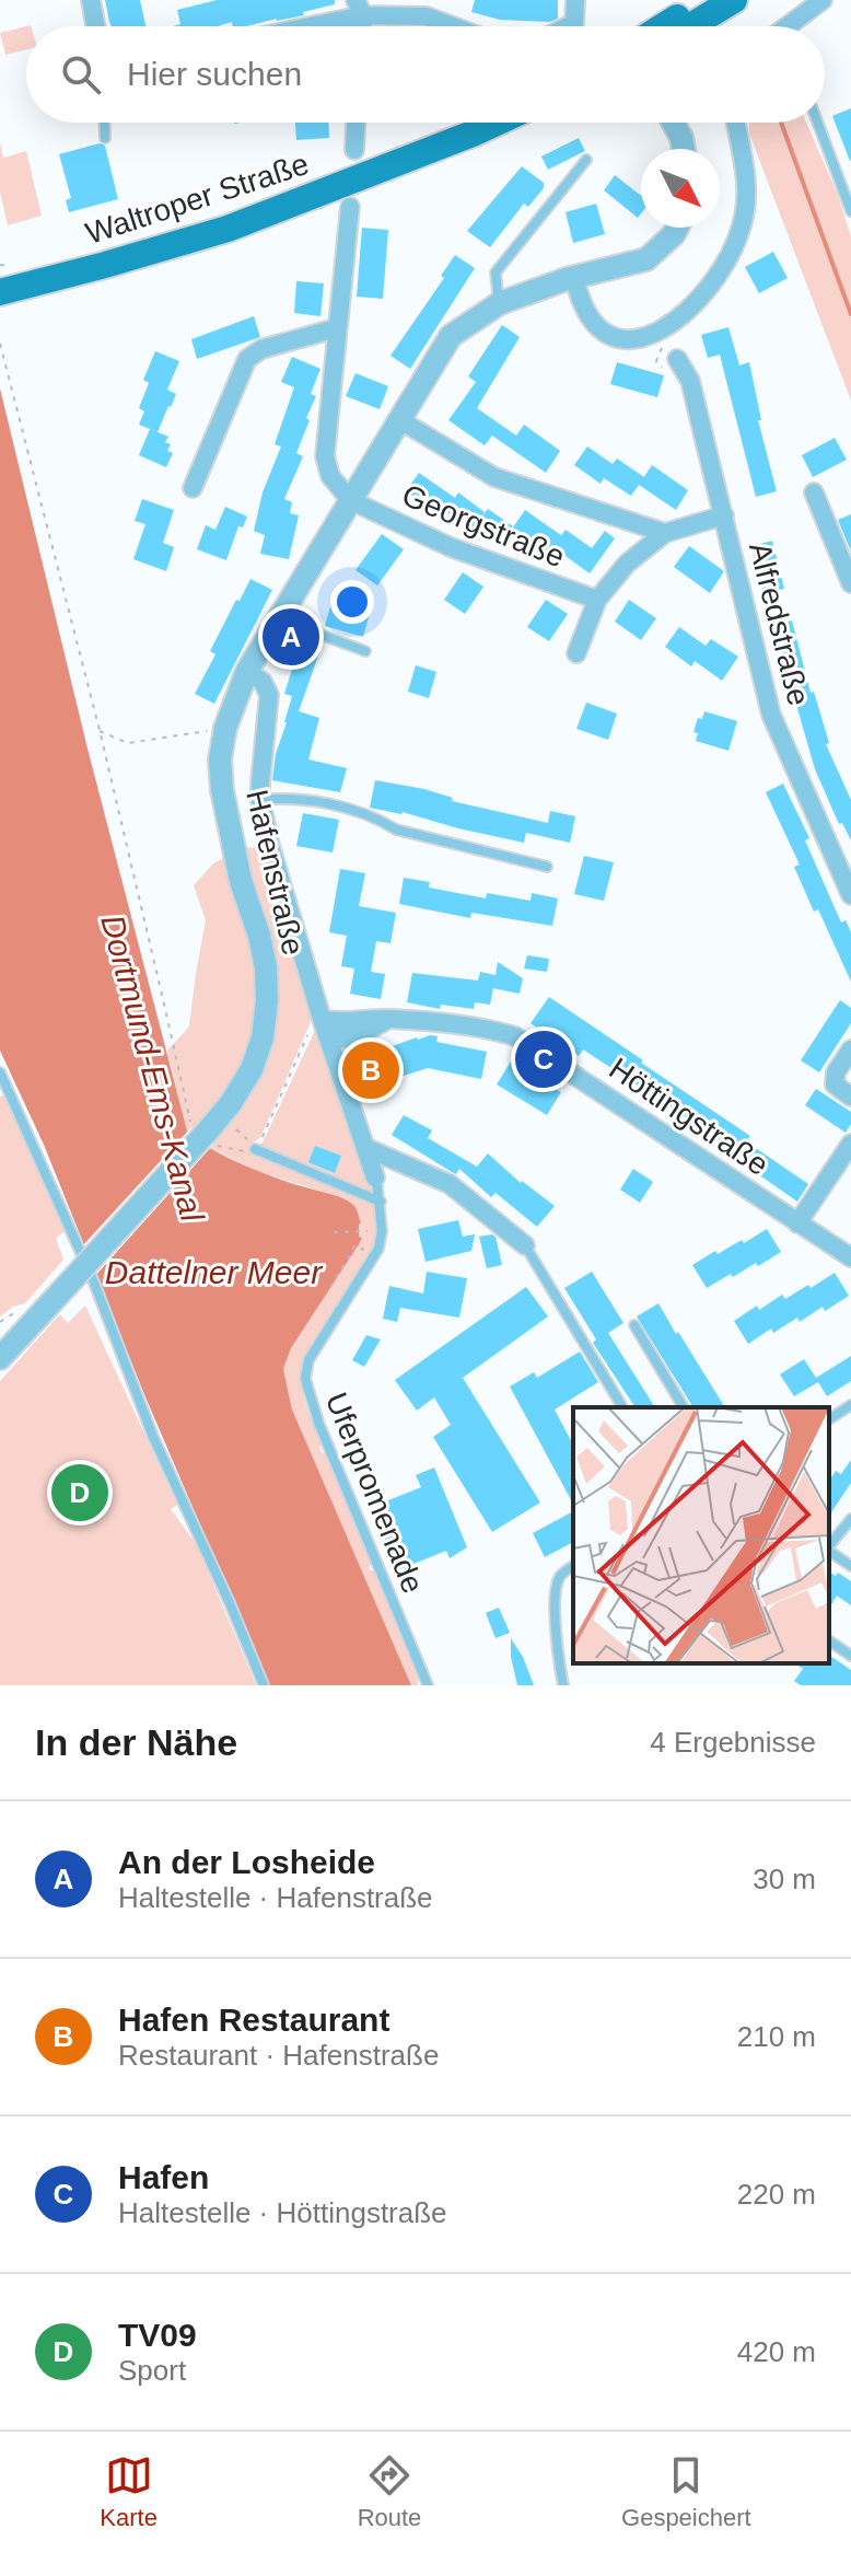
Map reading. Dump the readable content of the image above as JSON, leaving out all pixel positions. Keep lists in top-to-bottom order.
{
  "streets": {
    "main road": ["Waltroper Straße"],
    "street": [
      "Georgstraße",
      "Alfredstraße",
      "Hafenstraße",
      "Höttingstraße"
    ],
    "lane": ["Uferpromenade"]
  },
  "crossings": [
    ["Georgstraße", "Hafenstraße"],
    ["Hafenstraße", "Höttingstraße"],
    ["Hafenstraße", "Uferpromenade"]
  ],
  "water": ["Dortmund-Ems-Kanal", "Dattelner Meer"],
  "north": "bottom right",
  "page": {
    "search": "Hier suchen",
    "pins": [
      "A",
      "C",
      "B",
      "D"
    ],
    "heading": ["In der Nähe", "4 Ergebnisse"],
    "list": [
      {
        "mark": "A",
        "name": "An der Losheide",
        "note": "Haltestelle · Hafenstraße",
        "value": "30 m"
      },
      {
        "mark": "B",
        "name": "Hafen Restaurant",
        "note": "Restaurant · Hafenstraße",
        "value": "210 m"
      },
      {
        "mark": "C",
        "name": "Hafen",
        "note": "Haltestelle · Höttingstraße",
        "value": "220 m"
      },
      {
        "mark": "D",
        "name": "TV09",
        "note": "Sport",
        "value": "420 m"
      }
    ],
    "nav": ["Karte", "Route", "Gespeichert"]
  }
}
